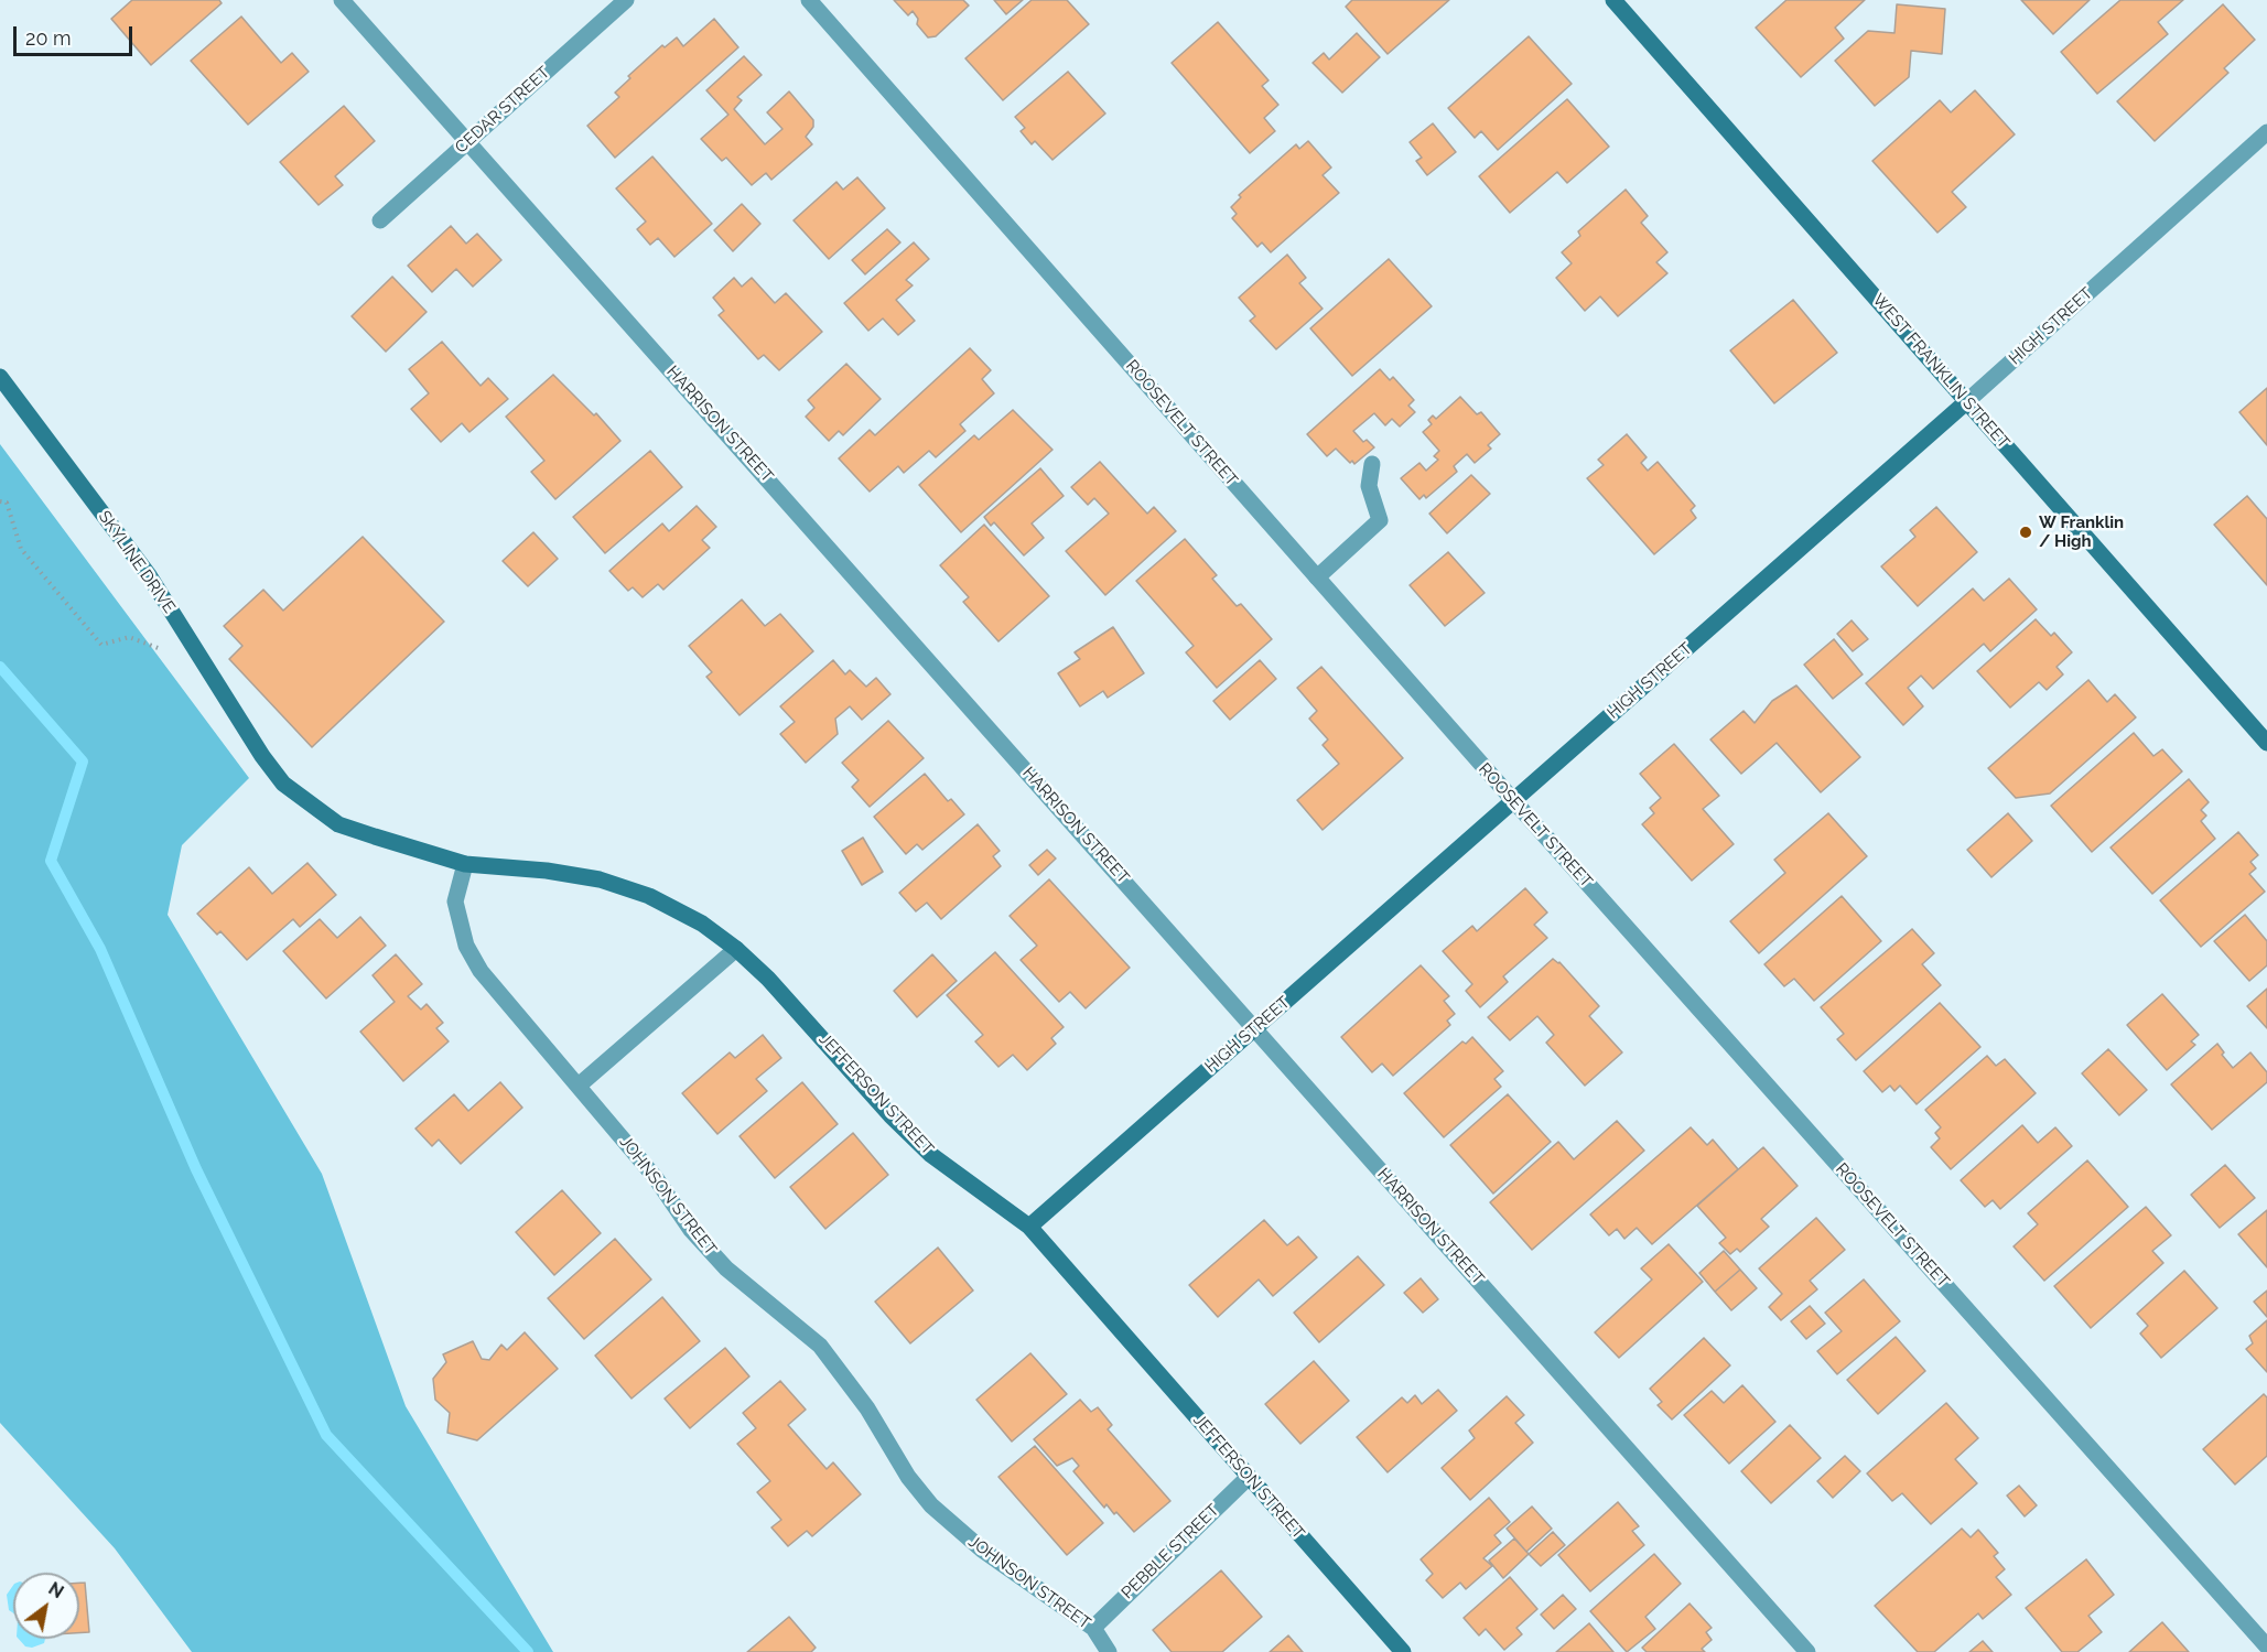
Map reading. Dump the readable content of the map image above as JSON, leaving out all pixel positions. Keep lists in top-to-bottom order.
{
  "streets": {
    "street": [
      "CEDAR STREET",
      "HIGH STREET",
      "WEST FRANKLIN STREET",
      "ROOSEVELT STREET",
      "HARRISON STREET",
      "SKYLINE DRIVE",
      "JEFFERSON STREET",
      "JOHNSON STREET",
      "PEBBLE STREET"
    ]
  },
  "crossings": [
    ["CEDAR STREET", "HARRISON STREET"],
    ["HIGH STREET", "WEST FRANKLIN STREET"],
    ["HIGH STREET", "ROOSEVELT STREET"],
    ["HIGH STREET", "HARRISON STREET"],
    ["HIGH STREET", "JEFFERSON STREET"],
    ["SKYLINE DRIVE", "JEFFERSON STREET"],
    ["SKYLINE DRIVE", "JOHNSON STREET"],
    ["JEFFERSON STREET", "JOHNSON STREET"],
    ["JEFFERSON STREET", "PEBBLE STREET"],
    ["JOHNSON STREET", "PEBBLE STREET"]
  ],
  "places": ["W Franklin / High"],
  "scale_bar": "20 m",
  "north": "top right"
}
